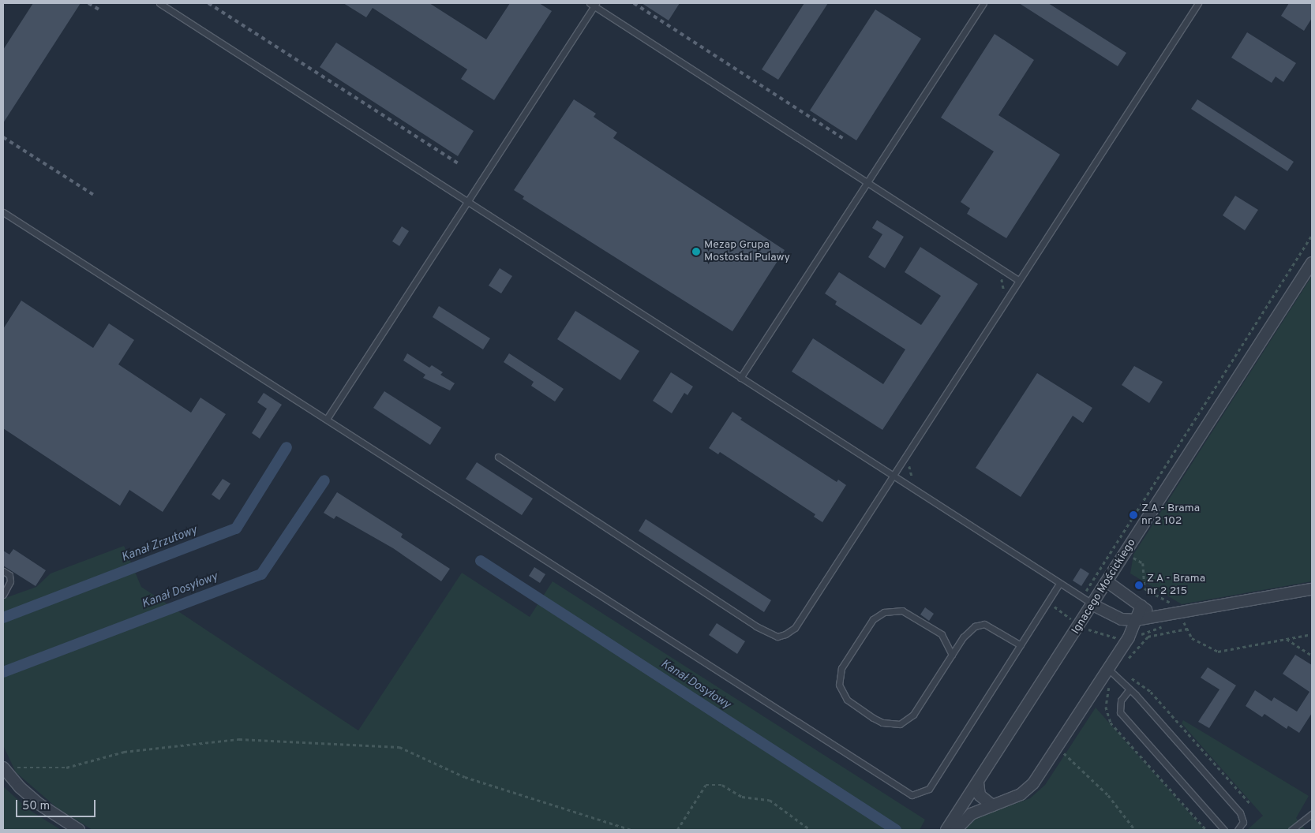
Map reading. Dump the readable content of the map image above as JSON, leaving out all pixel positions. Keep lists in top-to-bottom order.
{
  "streets": {
    "street": ["Ignacego Mościckiego"]
  },
  "water": ["Kanał Zrzutowy", "Kanał Dosyłowy"],
  "places": ["Mezap Grupa Mostostal Pulawy", "Z A - Brama nr 2 102", "Z A - Brama nr 2 215"],
  "scale_bar": "50 m"
}
